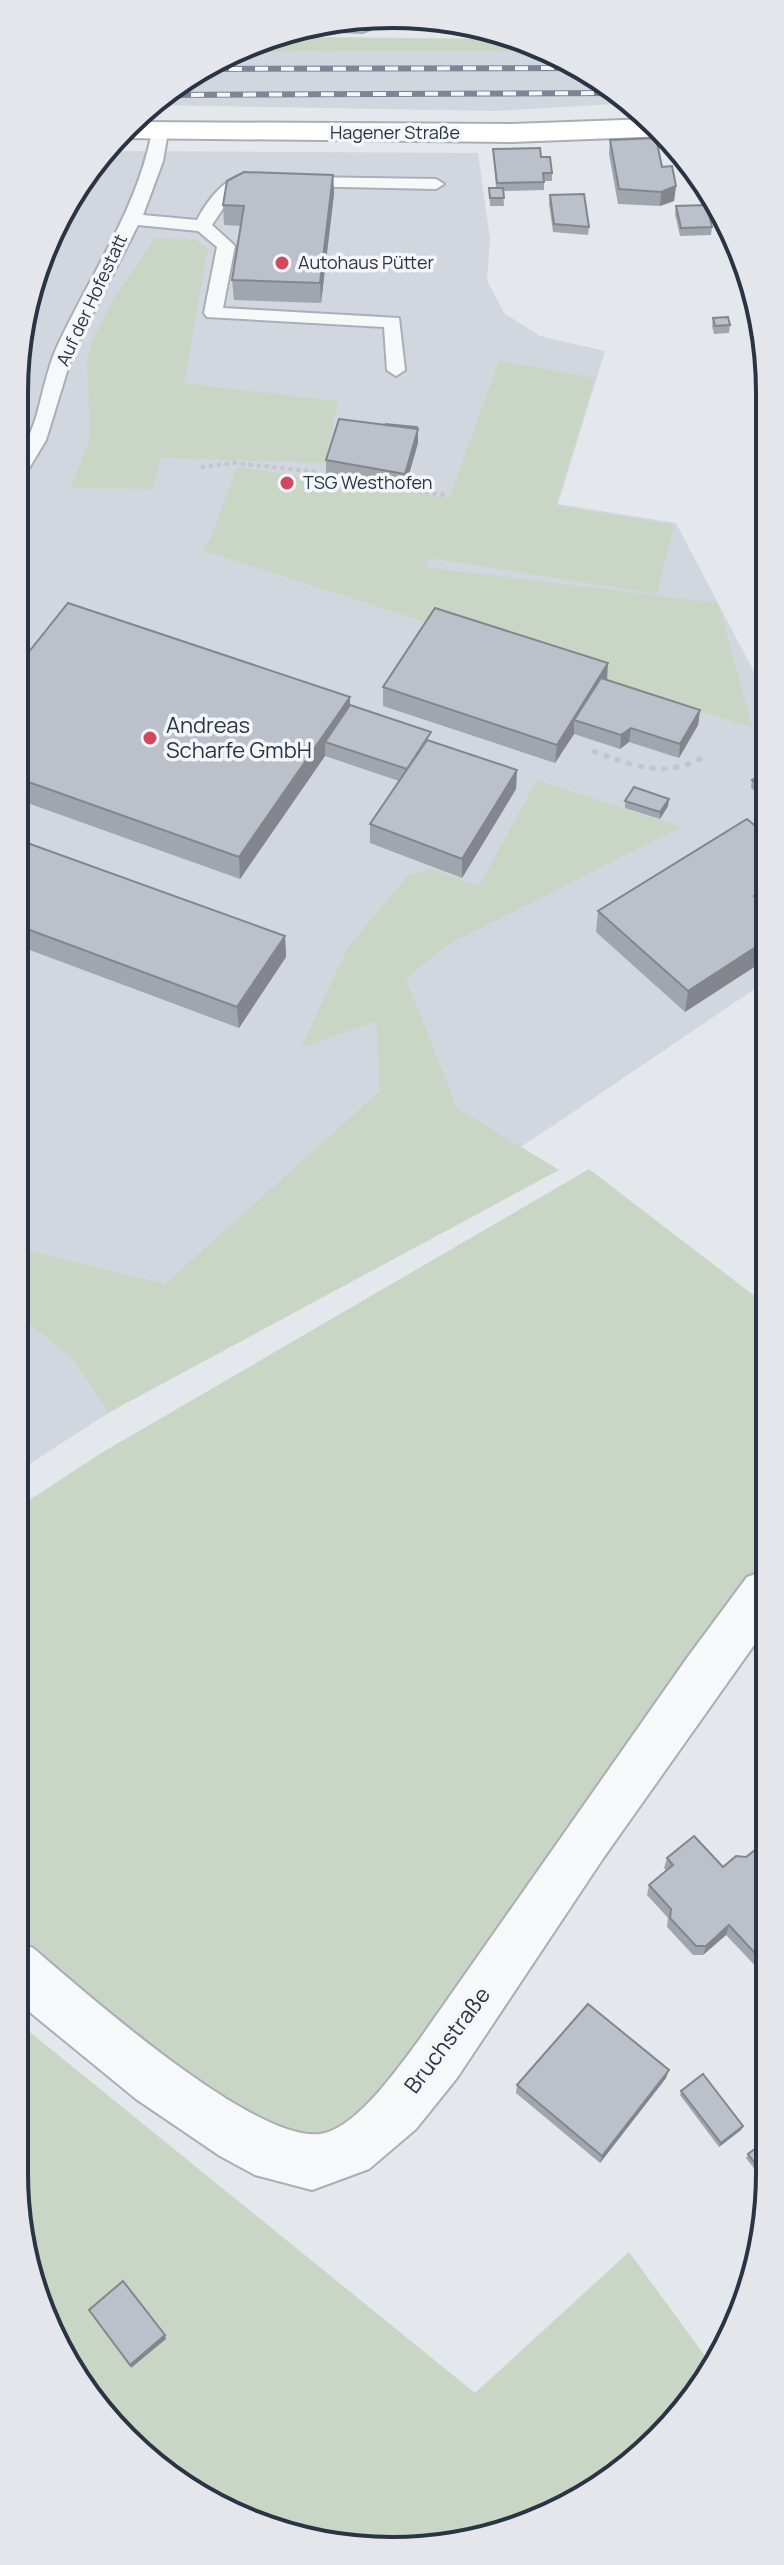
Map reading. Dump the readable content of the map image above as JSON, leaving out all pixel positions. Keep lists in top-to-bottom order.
{
  "streets": {
    "main road": ["Hagener Straße"],
    "street": ["Bruchstraße"],
    "lane": ["Auf der Hofestatt"]
  },
  "crossings": [
    ["Hagener Straße", "Auf der Hofestatt"]
  ],
  "places": ["Autohaus Pütter", "TSG Westhofen", "Andreas Scharfe GmbH"]
}
